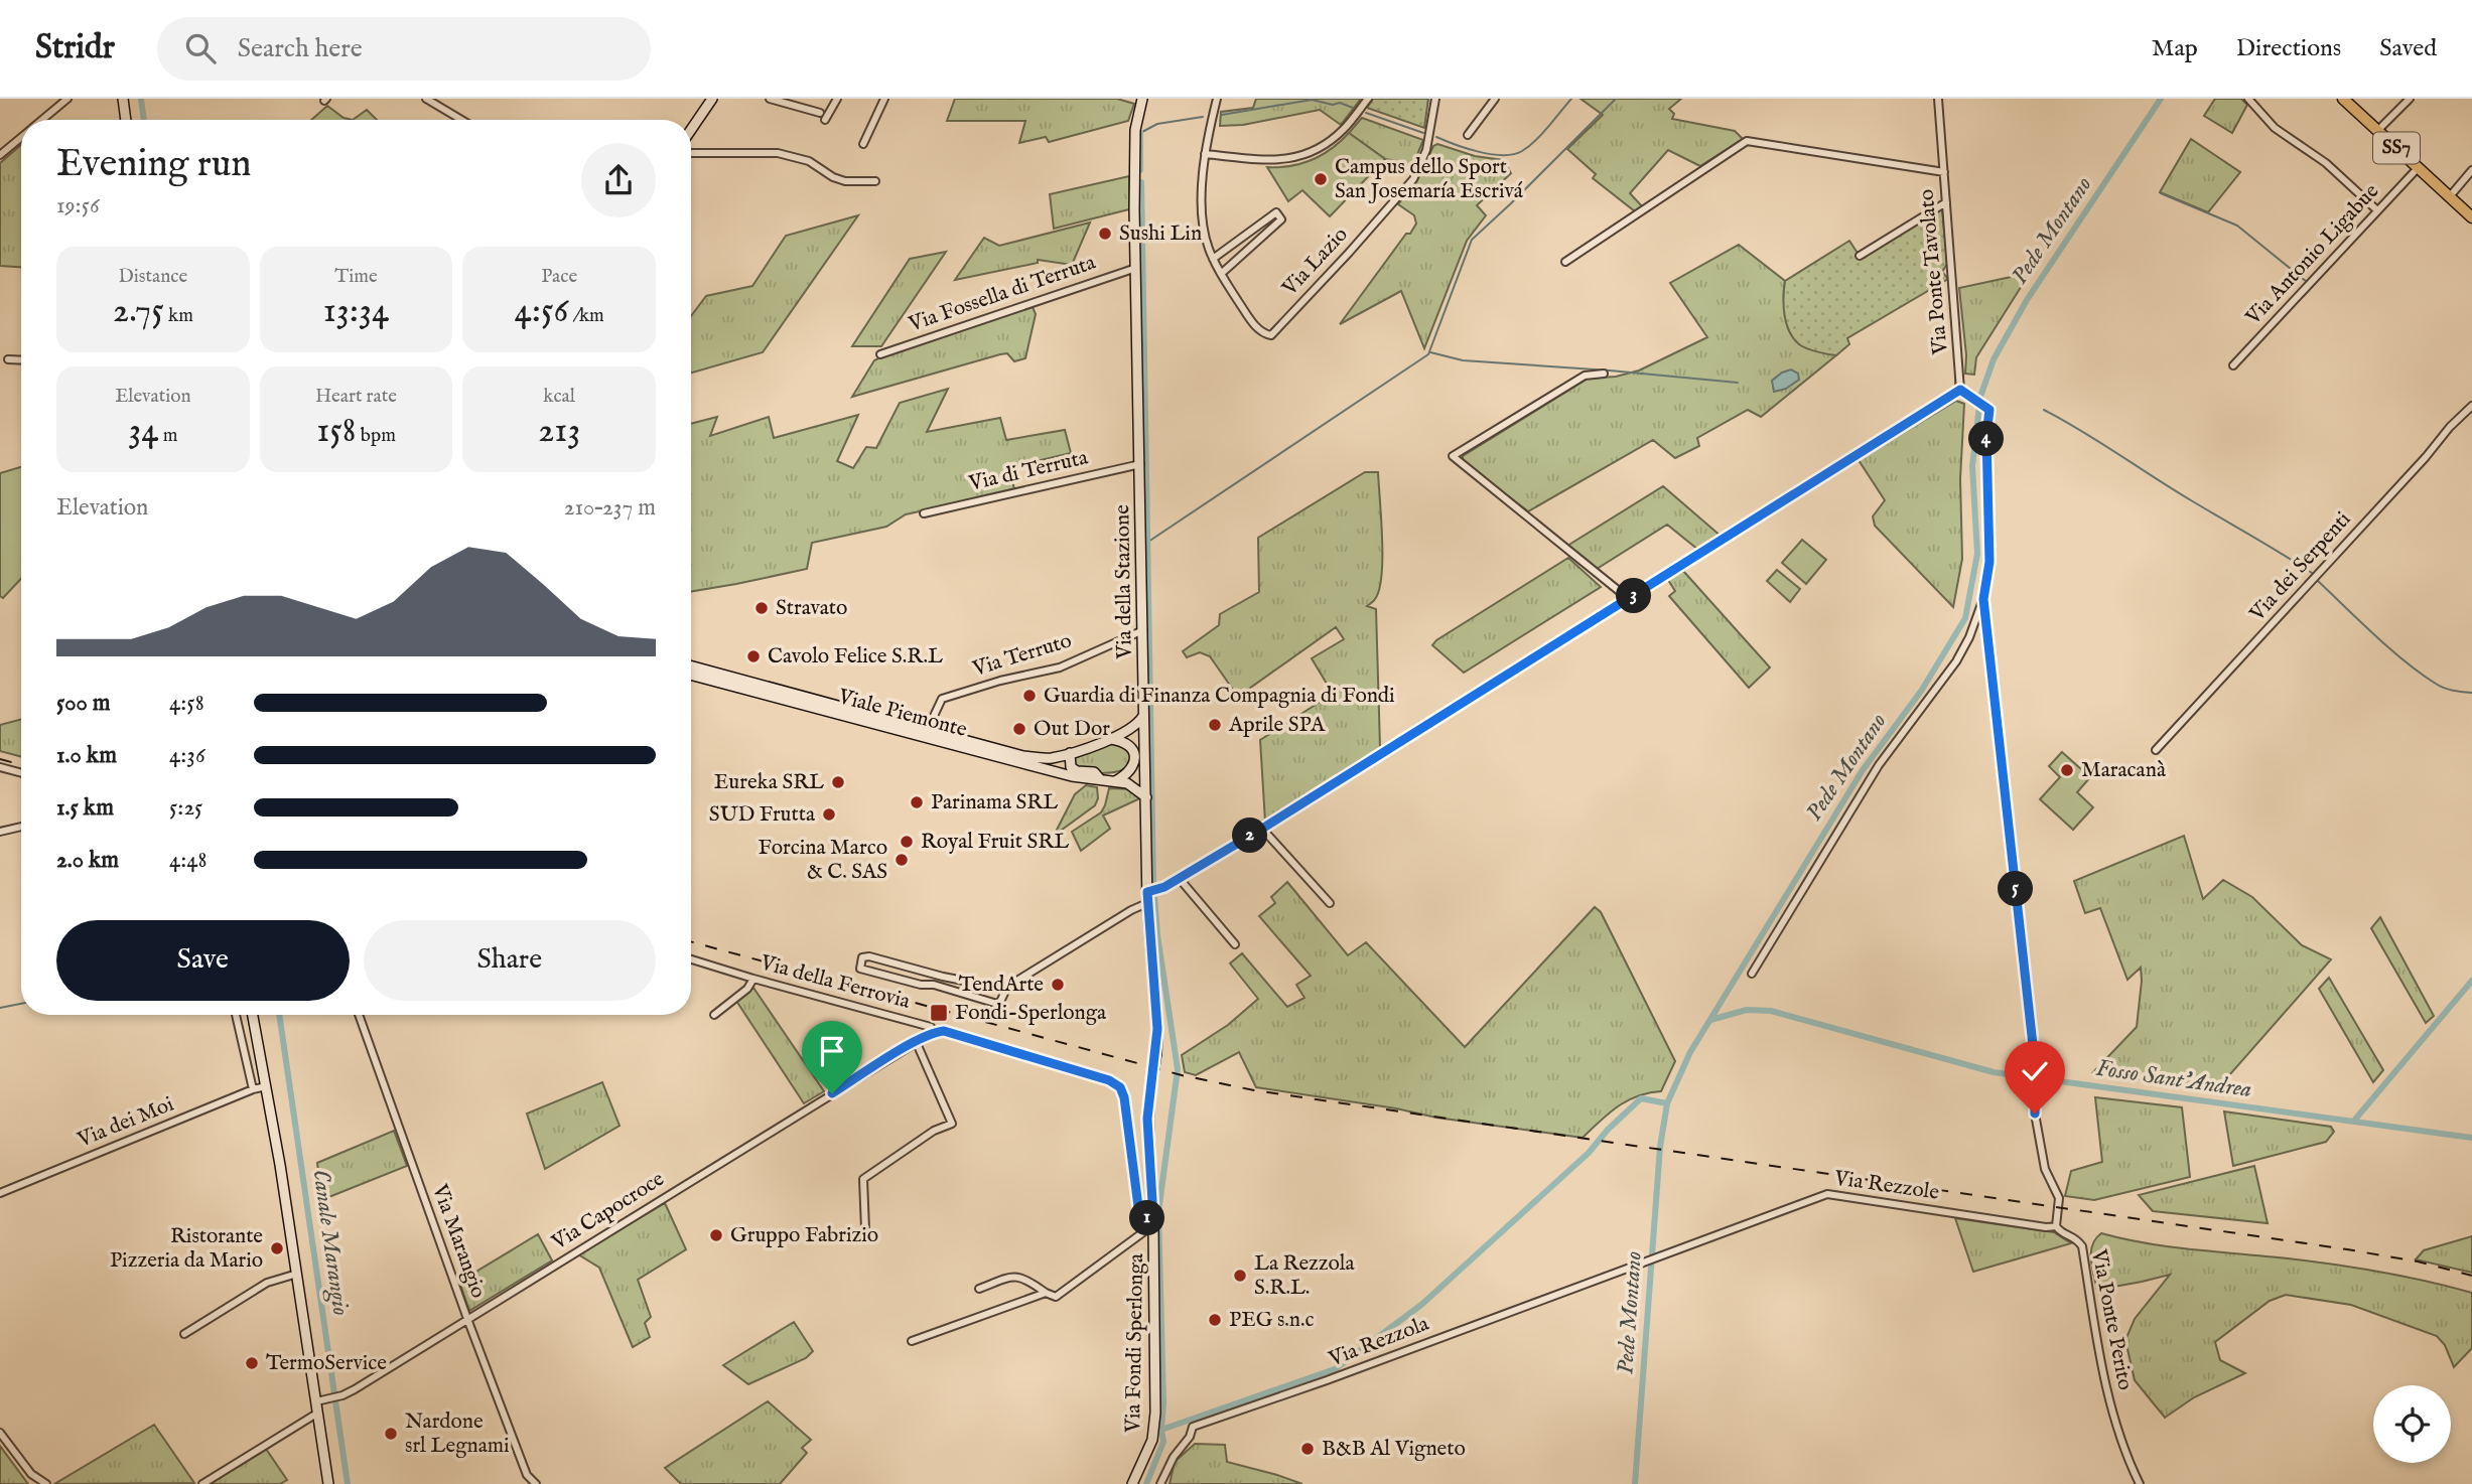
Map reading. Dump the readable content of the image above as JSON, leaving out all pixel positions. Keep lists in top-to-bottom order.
{
  "streets": {
    "main road": ["SS7"],
    "street": [
      "Via Antonio Ligabue",
      "Via Lazio",
      "Via Ponte Tavolato",
      "Via Fossella di Terruta",
      "Via di Terruta",
      "Via dei Serpenti",
      "Via della Stazione",
      "Via Terruto",
      "Viale Piemonte",
      "Via della Ferrovia",
      "Via dei Moi",
      "Via Rezzole",
      "Via Capocroce",
      "Via Marangio",
      "Via Ponte Perito",
      "Via Rezzola",
      "Via Fondi Sperlonga"
    ]
  },
  "crossings": [
    ["SS7", "Via Antonio Ligabue"],
    ["Via Fossella di Terruta", "Via della Stazione"],
    ["Via di Terruta", "Via della Stazione"],
    ["Via della Stazione", "Via Terruto"],
    ["Via della Stazione", "Viale Piemonte"],
    ["Via della Stazione", "Via Fondi Sperlonga"],
    ["Via Terruto", "Viale Piemonte"],
    ["Via della Ferrovia", "Via Capocroce"],
    ["Via della Ferrovia", "Via Fondi Sperlonga"],
    ["Via Rezzole", "Via Ponte Perito"],
    ["Via Rezzole", "Via Rezzola"],
    ["Via Capocroce", "Via Marangio"]
  ],
  "water": ["Pede Montano", "Fosso Sant'Andrea", "Canale Marangio"],
  "places": {
    "other": [
      "Campus dello Sport San Josemaría Escrivá",
      "Sushi Lin",
      "Stravato",
      "Cavolo Felice S.R.L",
      "Guardia di Finanza Compagnia di Fondi",
      "Aprile SPA",
      "Out Dor",
      "Maracanà",
      "Eureka SRL",
      "Parinama SRL",
      "SUD Frutta",
      "Royal Fruit SRL",
      "Forcina Marco & C. SAS",
      "TendArte",
      "Gruppo Fabrizio",
      "Ristorante Pizzeria da Mario",
      "La Rezzola S.R.L.",
      "PEG s.n.c",
      "TermoService",
      "Nardone srl Legnami",
      "B&B Al Vigneto"
    ],
    "transit": ["Fondi-Sperlonga"]
  },
  "page": {
    "header": "Stridr",
    "search": "Search here",
    "nav": ["Map", "Directions", "Saved"],
    "heading": ["Evening run", "19:56"],
    "stats": [
      ["Distance", "2.75 km"],
      ["Time", "13:34"],
      ["Pace", "4:56 /km"],
      ["Elevation", "34 m"],
      ["Heart rate", "158 bpm"],
      ["kcal", "213"]
    ],
    "pins": [
      "4",
      "3",
      "2",
      "5",
      "1"
    ],
    "chart": ["Elevation", "210–237 m"],
    "list": [
      {
        "name": "500 m",
        "note": "4:58"
      },
      {
        "name": "1.0 km",
        "note": "4:36"
      },
      {
        "name": "1.5 km",
        "note": "5:25"
      },
      {
        "name": "2.0 km",
        "note": "4:48"
      }
    ],
    "buttons": ["Save", "Share"]
  }
}
